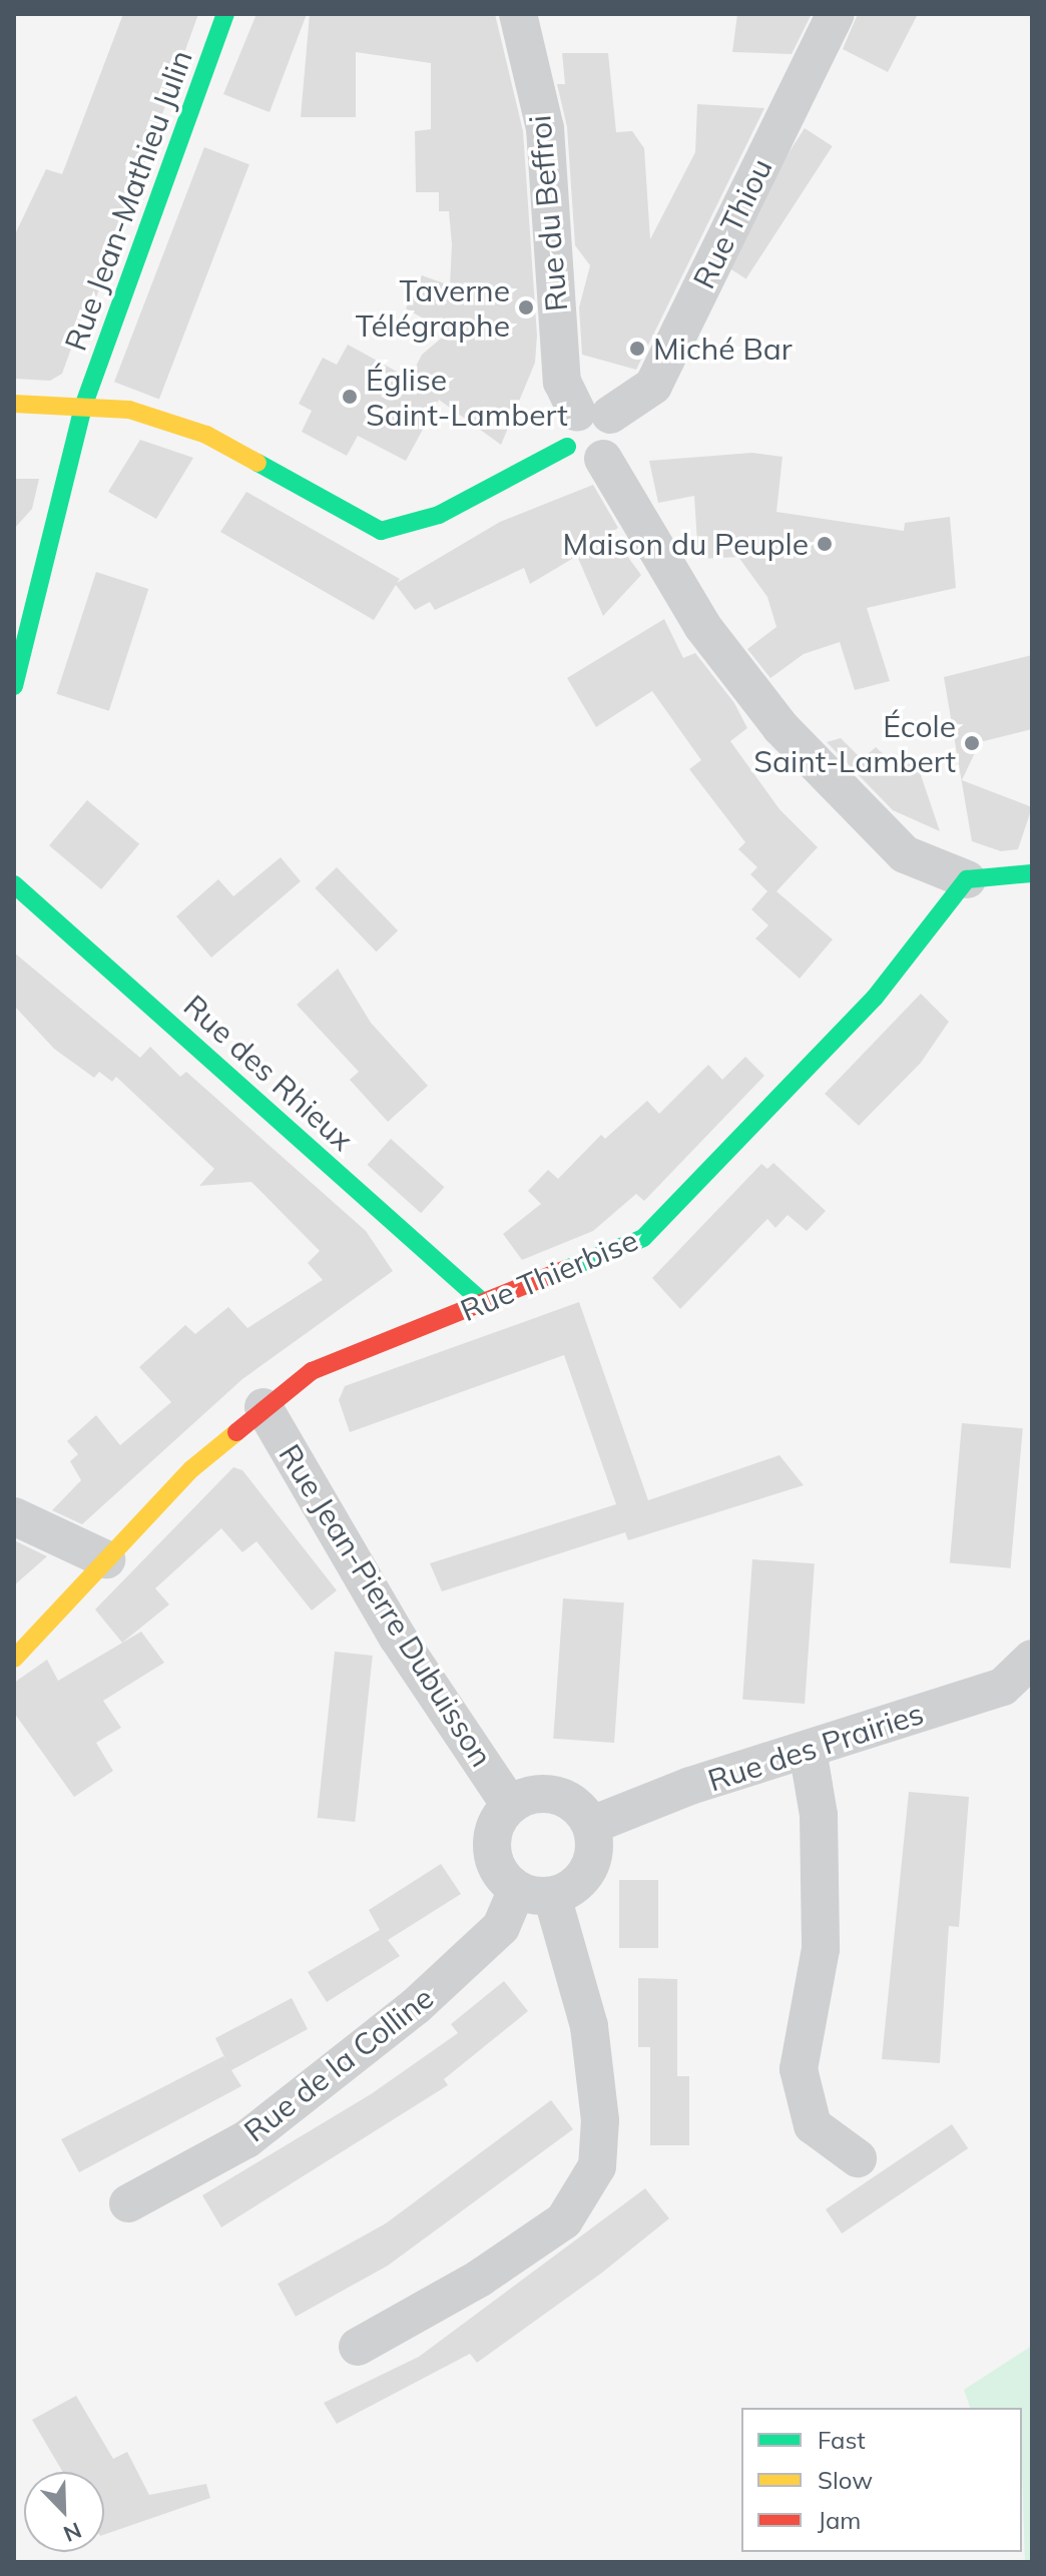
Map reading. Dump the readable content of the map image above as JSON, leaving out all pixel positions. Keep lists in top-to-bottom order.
{
  "streets": {
    "street": [
      "Rue Jean-Mathieu Julin",
      "Rue du Beffroi",
      "Rue Thiou",
      "Rue des Rhieux",
      "Rue Thierbise",
      "Rue Jean-Pierre Dubuisson",
      "Rue des Prairies",
      "Rue de la Colline"
    ]
  },
  "crossings": [
    ["Rue du Beffroi", "Rue Thiou"],
    ["Rue des Rhieux", "Rue Thierbise"],
    ["Rue Thierbise", "Rue Jean-Pierre Dubuisson"],
    ["Rue Jean-Pierre Dubuisson", "Rue des Prairies"],
    ["Rue Jean-Pierre Dubuisson", "Rue de la Colline"],
    ["Rue des Prairies", "Rue de la Colline"]
  ],
  "places": [
    "Taverne Télégraphe",
    "Miché Bar",
    "Église Saint-Lambert",
    "Maison du Peuple",
    "École Saint-Lambert"
  ],
  "legend": ["Fast", "Slow", "Jam"],
  "north": "bottom right"
}
